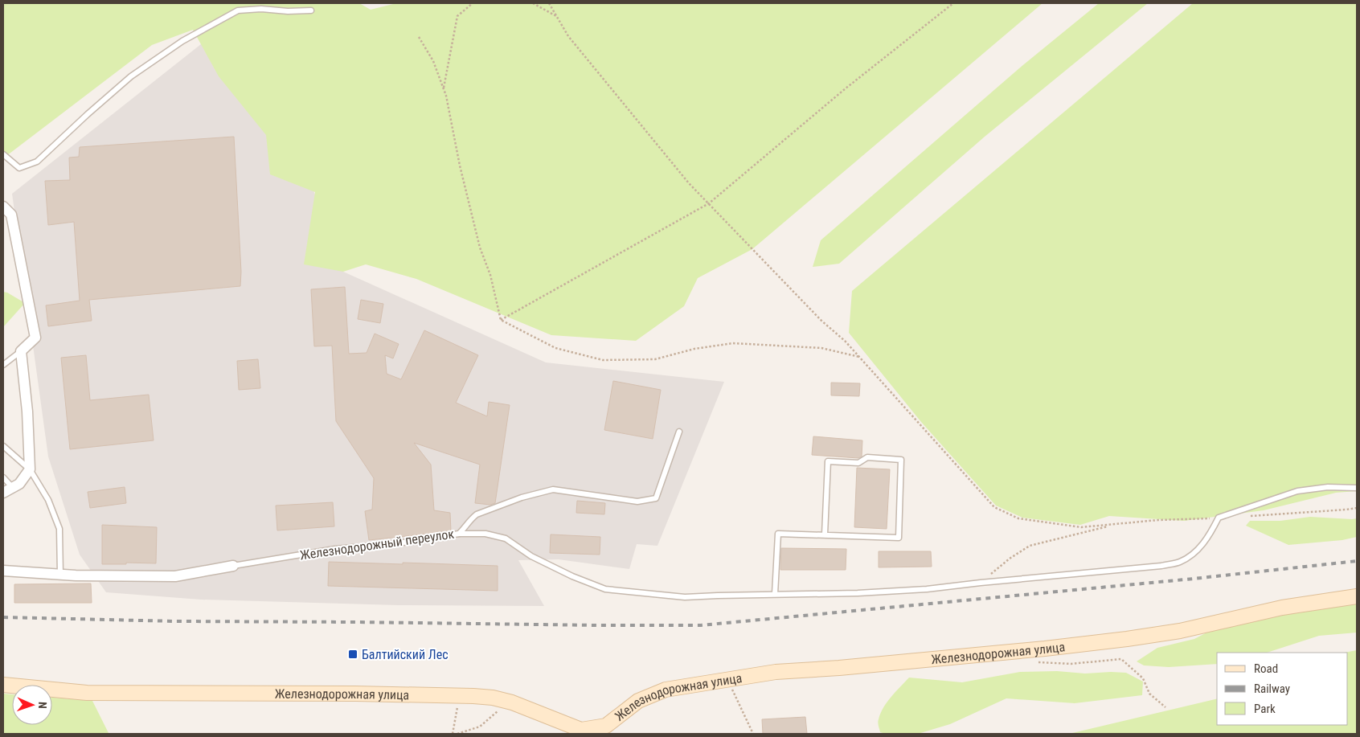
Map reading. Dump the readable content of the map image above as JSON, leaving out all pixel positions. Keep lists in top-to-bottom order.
{
  "streets": {
    "street": ["Железнодорожная улица"],
    "lane": ["Железнодорожный переулок"]
  },
  "places": {
    "transit": ["Балтийский Лес"]
  },
  "legend": ["Road", "Railway", "Park"],
  "north": "right"
}
